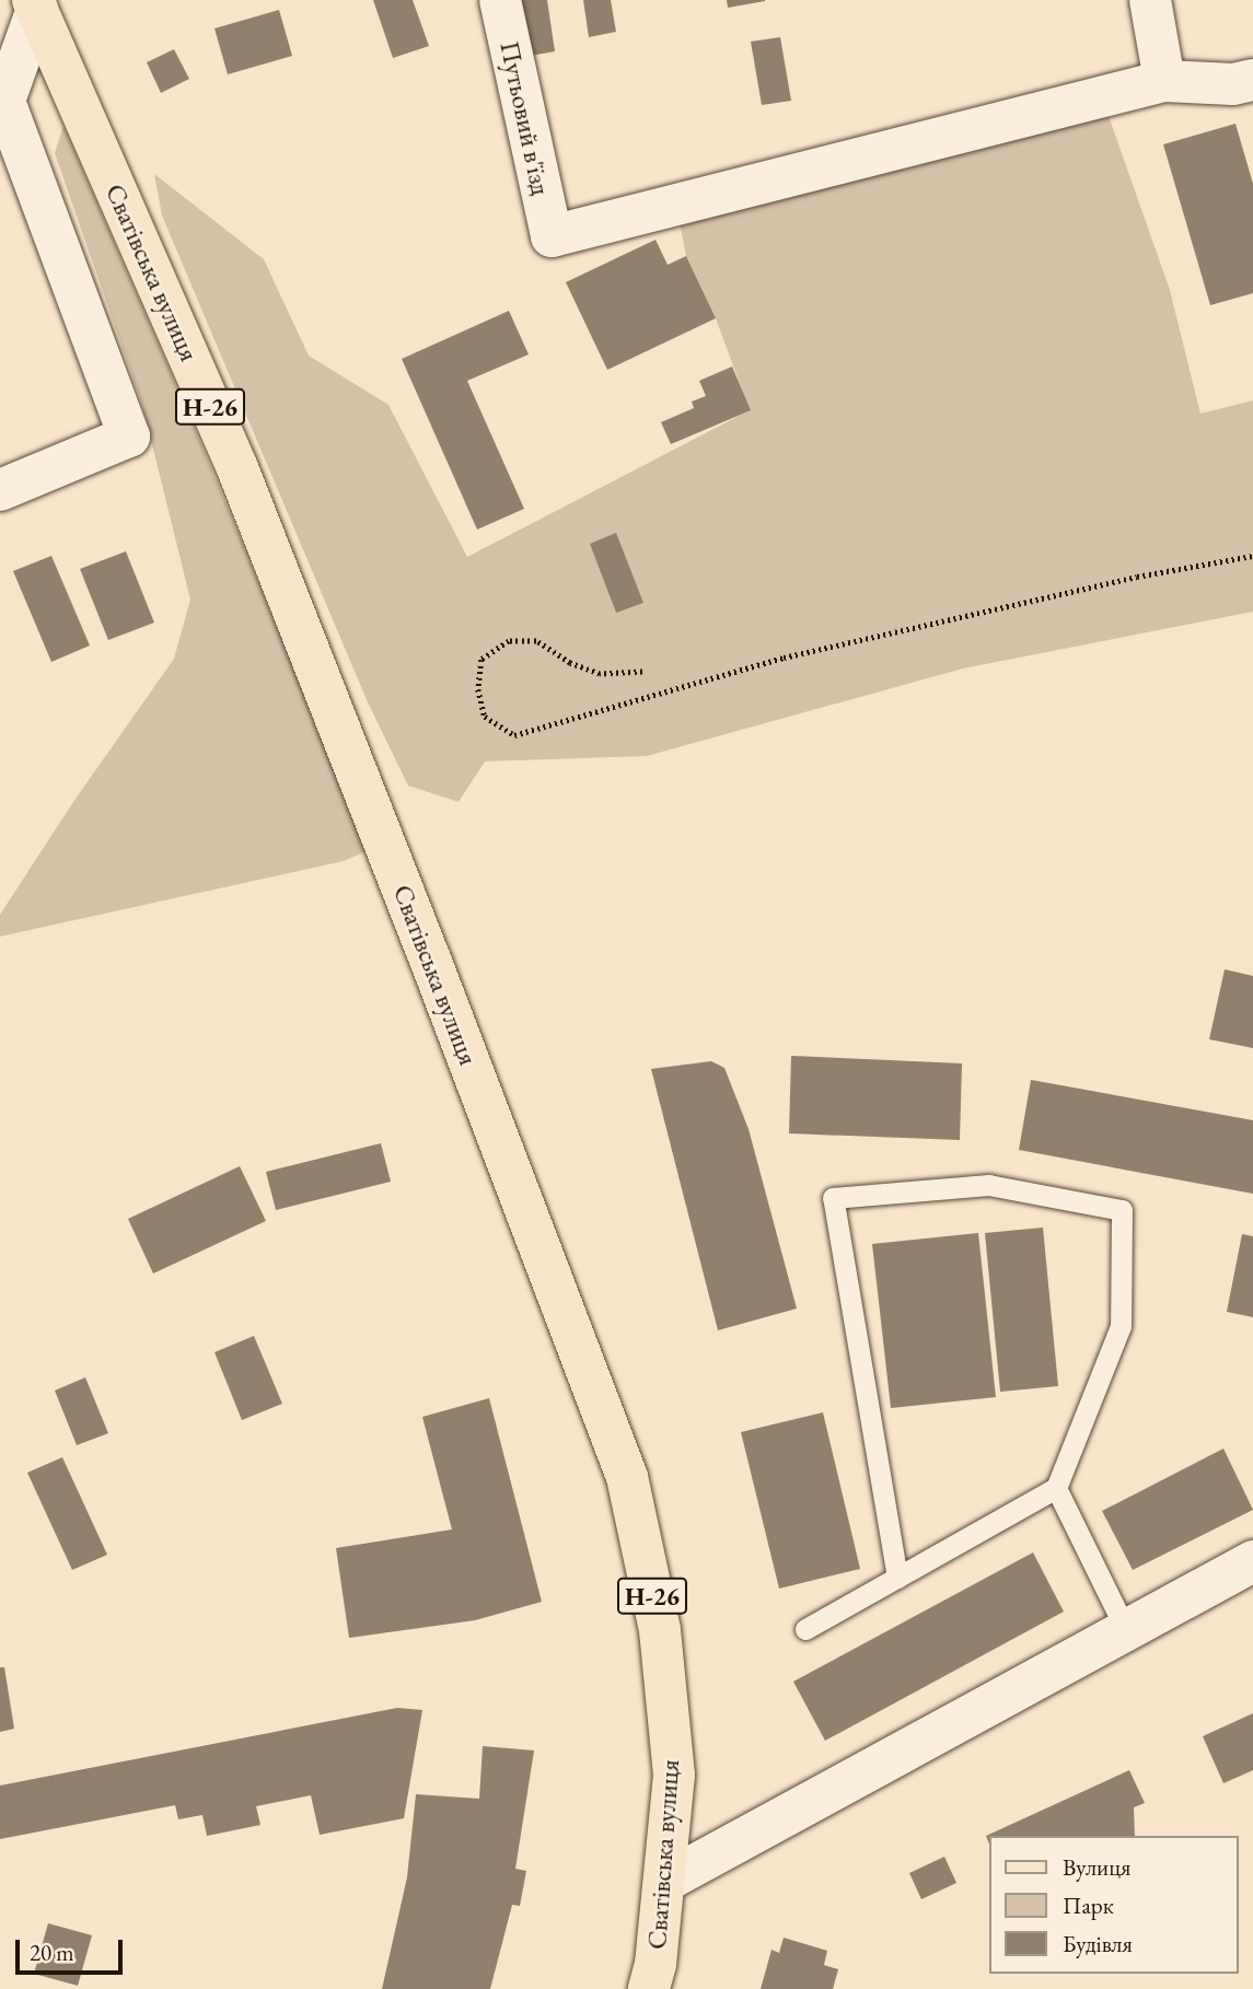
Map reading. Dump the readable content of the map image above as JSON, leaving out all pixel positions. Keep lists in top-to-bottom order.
{
  "streets": {
    "main road": ["Сватівська вулиця", "Н-26"],
    "street": ["Путьовий в'їзд"]
  },
  "legend": ["Вулиця", "Парк", "Будівля"],
  "scale_bar": "20 m"
}
